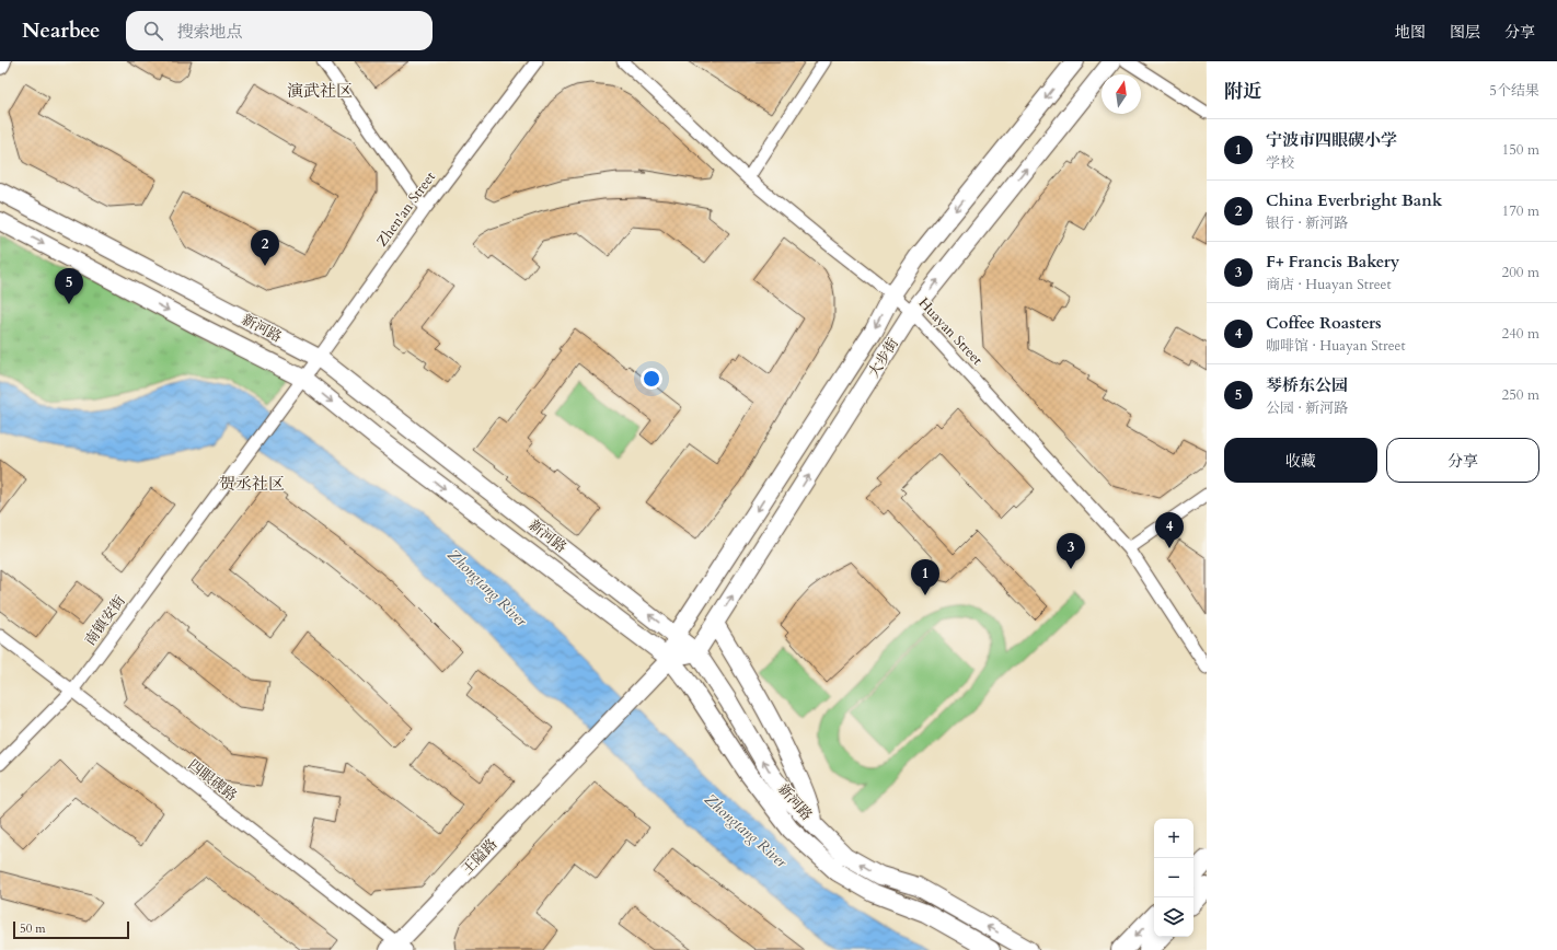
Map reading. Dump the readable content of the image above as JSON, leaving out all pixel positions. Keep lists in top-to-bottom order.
{
  "streets": {
    "main road": ["新河路", "大步街", "王隘路"],
    "street": [
      "Zhen'an Street",
      "Huayan Street",
      "南镇安街",
      "四眼碶路"
    ]
  },
  "crossings": [
    ["Zhen'an Street", "新河路"],
    ["Zhen'an Street", "南镇安街"],
    ["新河路", "大步街"],
    ["新河路", "南镇安街"],
    ["新河路", "王隘路"],
    ["Huayan Street", "大步街"],
    ["大步街", "王隘路"],
    ["南镇安街", "四眼碶路"],
    ["四眼碶路", "王隘路"]
  ],
  "districts": ["演武社区", "贺丞社区"],
  "water": ["Zhongtang River"],
  "scale_bar": "50 m",
  "north": "top",
  "page": {
    "header": "Nearbee",
    "search": "搜索地点",
    "nav": ["地图", "图层", "分享"],
    "heading": ["附近", "5个结果"],
    "list": [
      {
        "mark": "1",
        "name": "宁波市四眼碶小学",
        "note": "学校",
        "value": "150 m"
      },
      {
        "mark": "2",
        "name": "China Everbright Bank",
        "note": "银行 · 新河路",
        "value": "170 m"
      },
      {
        "mark": "3",
        "name": "F+ Francis Bakery",
        "note": "商店 · Huayan Street",
        "value": "200 m"
      },
      {
        "mark": "4",
        "name": "Coffee Roasters",
        "note": "咖啡馆 · Huayan Street",
        "value": "240 m"
      },
      {
        "mark": "5",
        "name": "琴桥东公园",
        "note": "公园 · 新河路",
        "value": "250 m"
      }
    ],
    "pins": [
      "2",
      "5",
      "4",
      "3",
      "1"
    ],
    "buttons": ["收藏", "分享"],
    "map_buttons": ["+", "−"],
    "scale": "50 m"
  }
}
